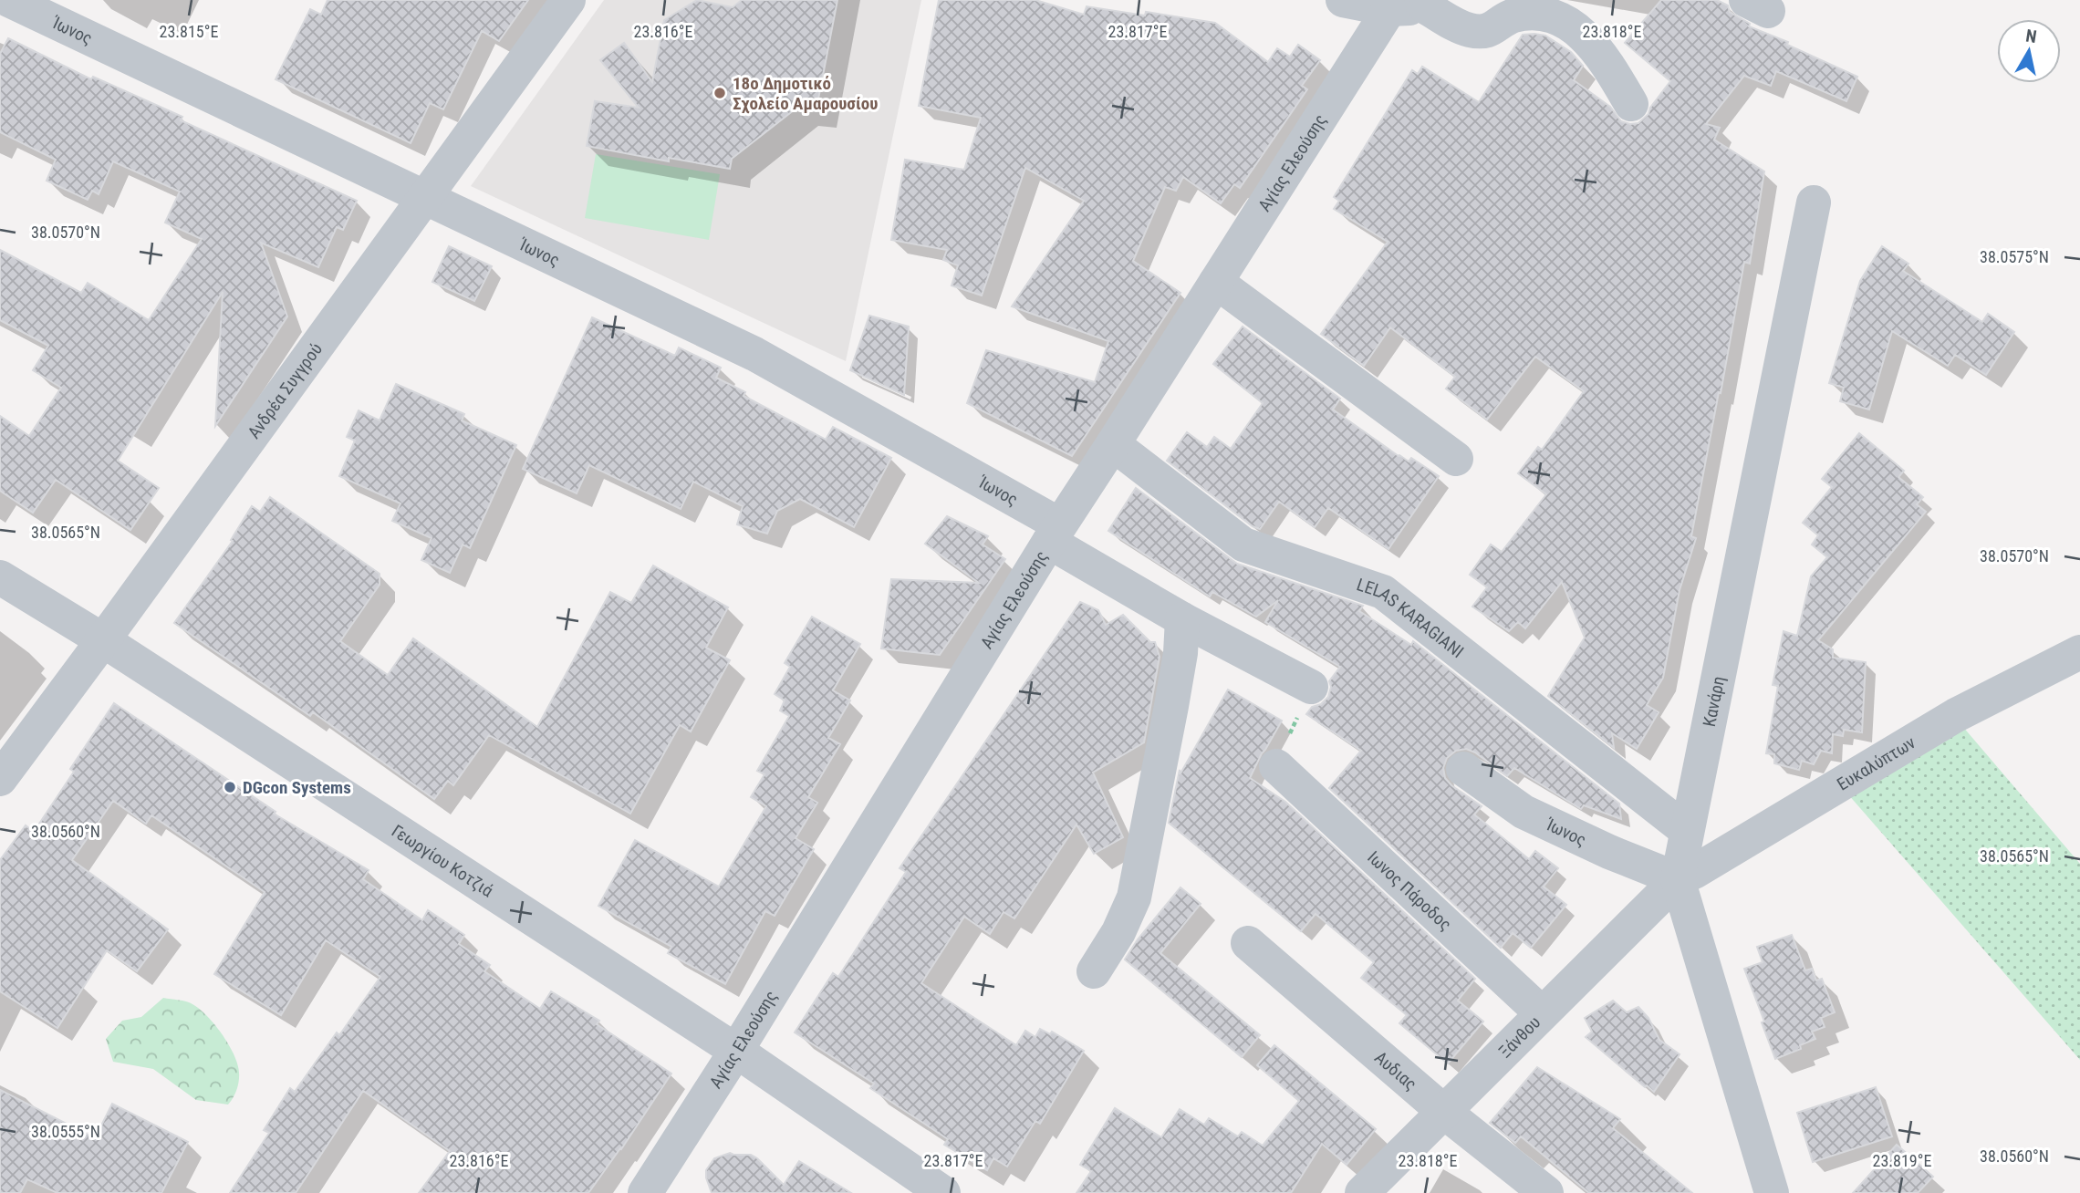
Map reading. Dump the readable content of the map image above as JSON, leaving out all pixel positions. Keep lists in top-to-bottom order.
{
  "streets": {
    "street": [
      "Ίωνος",
      "Αγίας Ελεούσης",
      "Ανδρέα Συγγρού",
      "LELAS KARAGIANI",
      "Κανάρη",
      "Ευκαλύπτων",
      "Γεωργίου Κοτζιά",
      "Ιωνος Πάροδος",
      "Ξάνθου",
      "Αυδιας"
    ]
  },
  "crossings": [
    ["Ίωνος", "Αγίας Ελεούσης"],
    ["Ίωνος", "Ανδρέα Συγγρού"],
    ["Ίωνος", "Κανάρη"],
    ["Ίωνος", "Ευκαλύπτων"],
    ["Ίωνος", "Ξάνθου"],
    ["Αγίας Ελεούσης", "LELAS KARAGIANI"],
    ["Αγίας Ελεούσης", "Γεωργίου Κοτζιά"],
    ["Ανδρέα Συγγρού", "Γεωργίου Κοτζιά"],
    ["LELAS KARAGIANI", "Κανάρη"],
    ["Κανάρη", "Ευκαλύπτων"],
    ["Κανάρη", "Ξάνθου"],
    ["Ευκαλύπτων", "Ξάνθου"],
    ["Ιωνος Πάροδος", "Ξάνθου"],
    ["Ξάνθου", "Αυδιας"]
  ],
  "places": ["18ο Δημοτικό Σχολείο Αμαρουσίου", "DGcon Systems"],
  "north": "top",
  "coordinates": [
    "23.815°E",
    "23.816°E",
    "23.817°E",
    "23.818°E",
    "38.0570°N",
    "38.0575°N",
    "38.0565°N",
    "38.0560°N",
    "38.0555°N",
    "23.819°E"
  ]
}
